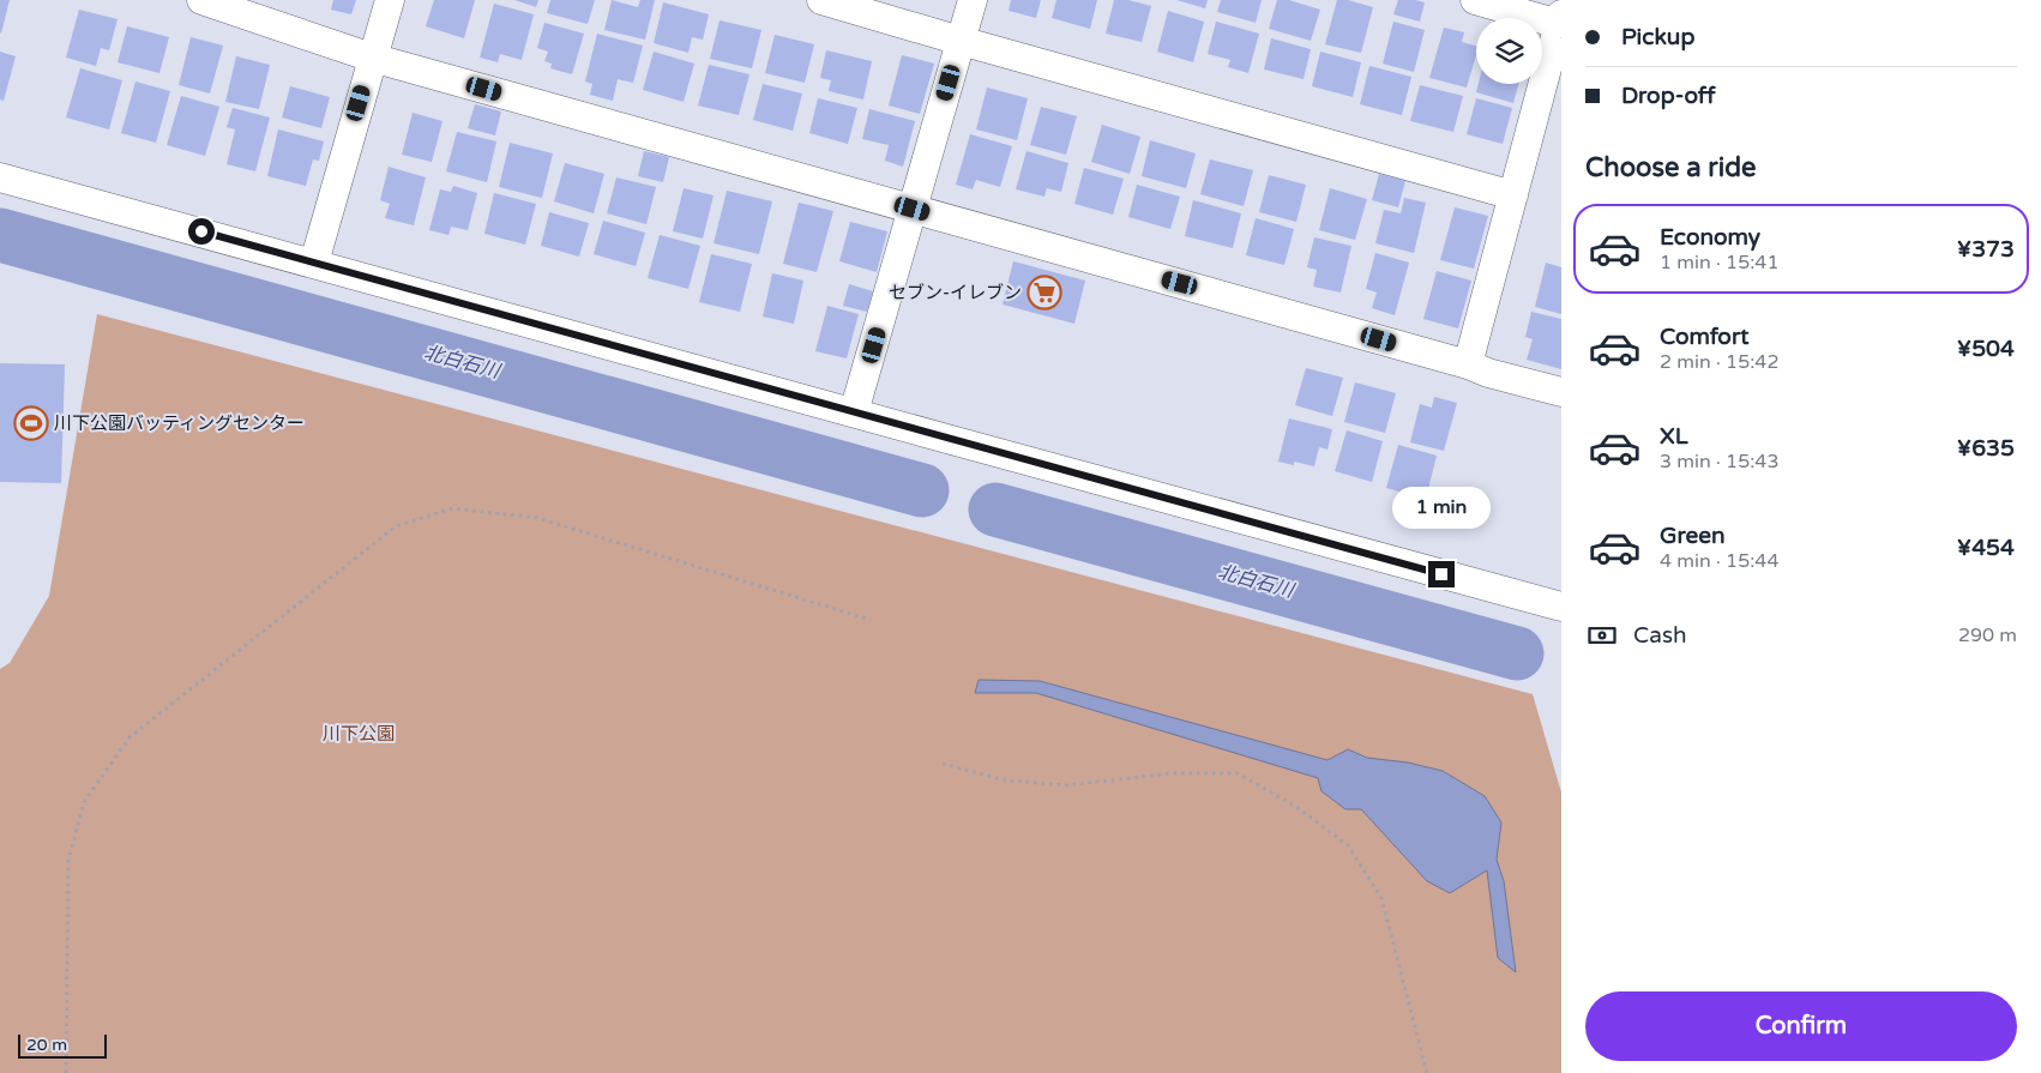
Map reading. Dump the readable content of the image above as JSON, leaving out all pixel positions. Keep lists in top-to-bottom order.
{
  "water": ["北白石川"],
  "parks": ["川下公園"],
  "places": {
    "supermarket": ["セブン-イレブン"],
    "sports": ["川下公園バッティングセンター"]
  },
  "scale_bar": "20 m",
  "page": {
    "banner": ["Pickup", "Drop-off"],
    "heading": "Choose a ride",
    "list": [
      {
        "name": "Economy",
        "note": "1 min · 15:41",
        "value": "¥373"
      },
      {
        "name": "Comfort",
        "note": "2 min · 15:42",
        "value": "¥504"
      },
      {
        "name": "XL",
        "note": "3 min · 15:43",
        "value": "¥635"
      },
      {
        "name": "Green",
        "note": "4 min · 15:44",
        "value": "¥454"
      }
    ],
    "bubble": "1 min",
    "pay": ["Cash", "290 m"],
    "buttons": "Confirm",
    "scale": "20 m"
  }
}
